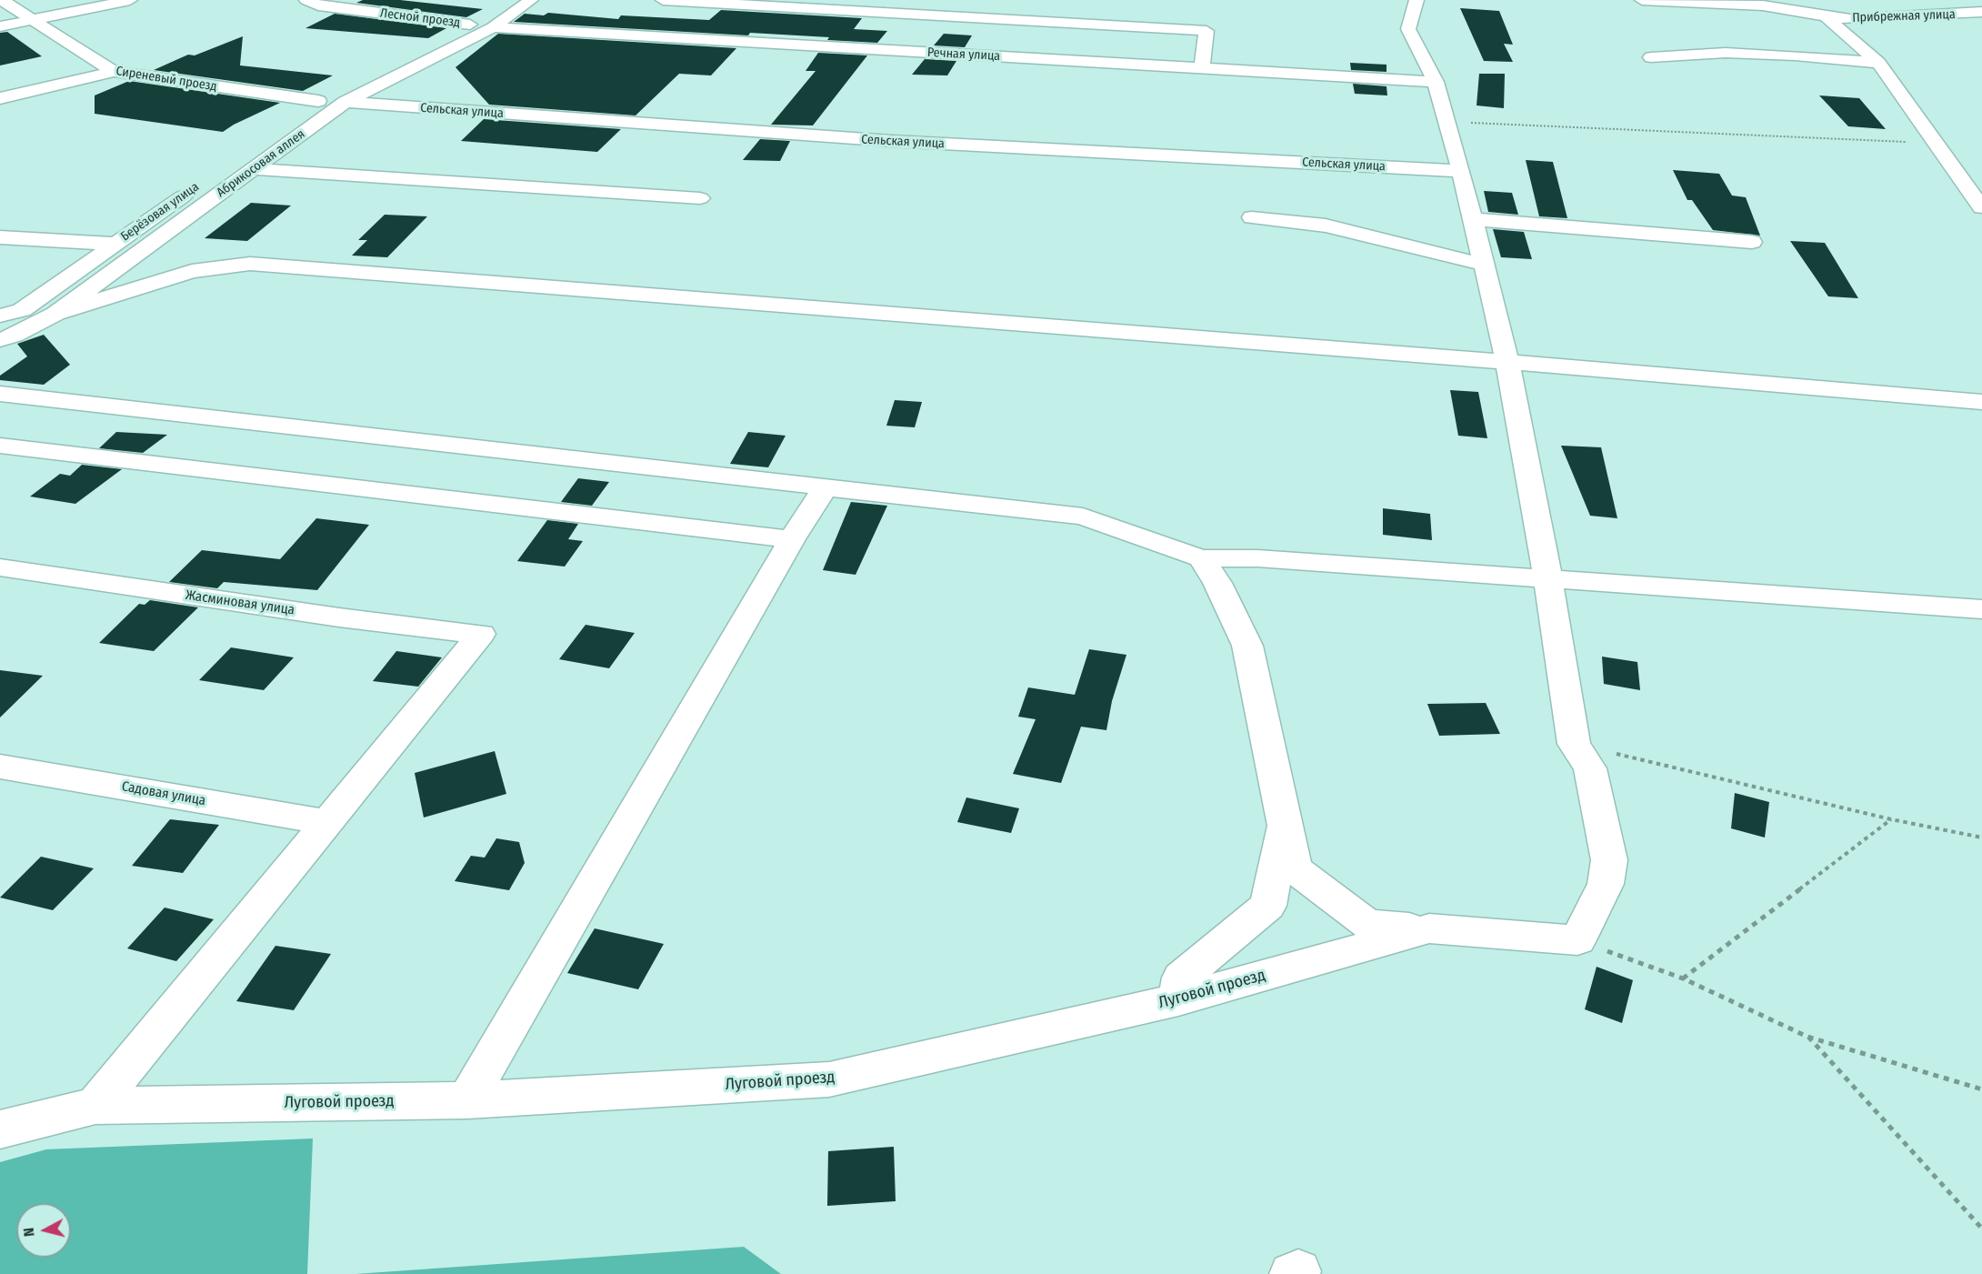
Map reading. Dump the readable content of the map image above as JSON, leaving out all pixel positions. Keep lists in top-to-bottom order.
{
  "streets": {
    "street": [
      "Прибрежная улица",
      "Лесной проезд",
      "Речная улица",
      "Сиреневый проезд",
      "Сельская улица",
      "Абрикосовая аллея",
      "Берёзовая улица",
      "Жасминовая улица",
      "Садовая улица",
      "Луговой проезд"
    ]
  },
  "crossings": [
    ["Речная улица", "Абрикосовая аллея"],
    ["Сиреневый проезд", "Абрикосовая аллея"],
    ["Сельская улица", "Абрикосовая аллея"],
    ["Жасминовая улица", "Садовая улица"]
  ],
  "north": "left"
}
